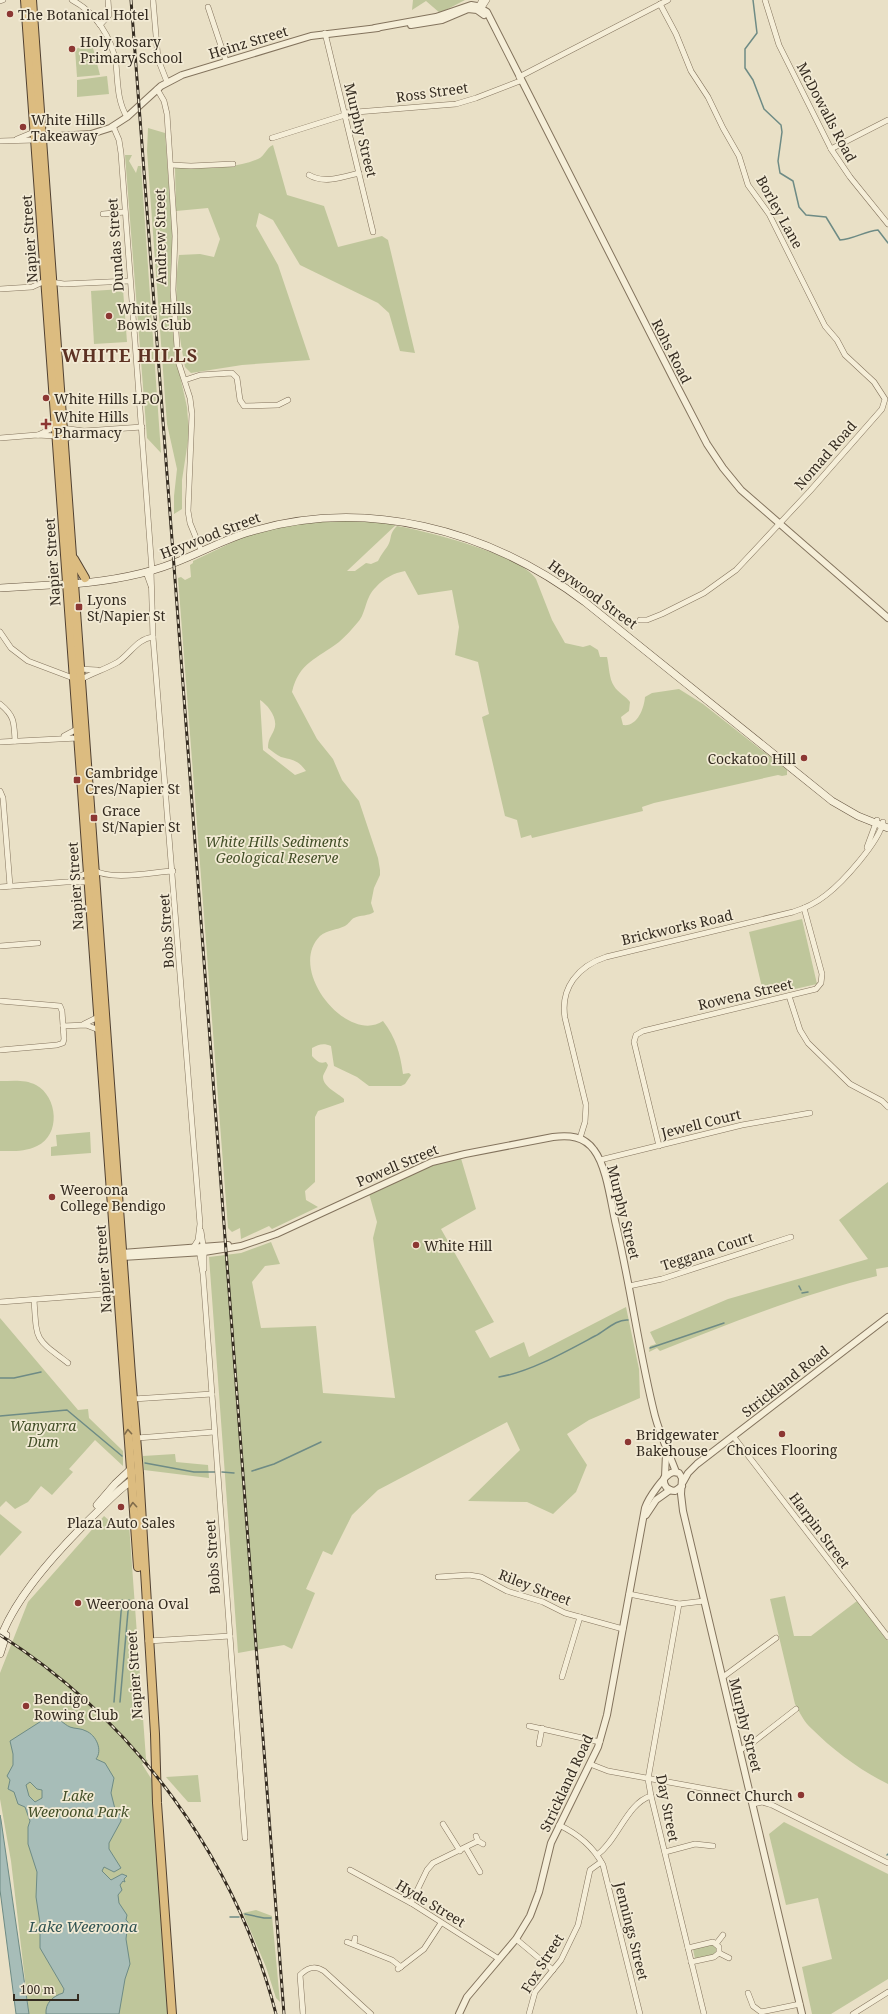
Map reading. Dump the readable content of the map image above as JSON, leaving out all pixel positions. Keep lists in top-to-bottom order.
{
  "streets": {
    "highway": ["Napier Street"],
    "main road": ["Heywood Street"],
    "street": [
      "Heinz Street",
      "Ross Street",
      "McDowalls Road",
      "Murphy Street",
      "Borley Lane",
      "Andrew Street",
      "Dundas Street",
      "Rohs Road",
      "Nomad Road",
      "Brickworks Road",
      "Bobs Street",
      "Rowena Street",
      "Jewell Court",
      "Powell Street",
      "Teggana Court",
      "Strickland Road",
      "Harpin Street",
      "Riley Street",
      "Day Street",
      "Hyde Street",
      "Jennings Street",
      "Fox Street"
    ]
  },
  "crossings": [
    ["Heinz Street", "Murphy Street"],
    ["Heinz Street", "Andrew Street"],
    ["Heinz Street", "Napier Street"],
    ["Heinz Street", "Dundas Street"],
    ["Heinz Street", "Rohs Road"],
    ["Ross Street", "Murphy Street"],
    ["Ross Street", "Borley Lane"],
    ["Ross Street", "Rohs Road"],
    ["Murphy Street", "Brickworks Road"],
    ["Murphy Street", "Jewell Court"],
    ["Murphy Street", "Powell Street"],
    ["Murphy Street", "Teggana Court"],
    ["Murphy Street", "Strickland Road"],
    ["Borley Lane", "Nomad Road"],
    ["Andrew Street", "Heywood Street"],
    ["Napier Street", "Powell Street"],
    ["Dundas Street", "Heywood Street"],
    ["Dundas Street", "Bobs Street"],
    ["Rohs Road", "Nomad Road"],
    ["Rohs Road", "Heywood Street"],
    ["Nomad Road", "Heywood Street"],
    ["Brickworks Road", "Rowena Street"],
    ["Brickworks Road", "Powell Street"],
    ["Bobs Street", "Powell Street"],
    ["Rowena Street", "Jewell Court"],
    ["Strickland Road", "Harpin Street"],
    ["Strickland Road", "Riley Street"],
    ["Strickland Road", "Hyde Street"],
    ["Strickland Road", "Jennings Street"],
    ["Jennings Street", "Fox Street"]
  ],
  "districts": ["WHITE HILLS"],
  "water": ["Lake Weeroona"],
  "parks": ["White Hills Sediments Geological Reserve", "Wanyarra Dum", "Lake Weeroona Park"],
  "places": {
    "other": [
      "The Botanical Hotel",
      "Holy Rosary Primary School",
      "White Hills Takeaway",
      "White Hills Bowls Club",
      "White Hills LPO",
      "Cockatoo Hill",
      "Weeroona College Bendigo",
      "White Hill",
      "Choices Flooring",
      "Bridgewater Bakehouse",
      "Plaza Auto Sales",
      "Weeroona Oval",
      "Bendigo Rowing Club",
      "Connect Church"
    ],
    "health": ["White Hills Pharmacy"],
    "transit": ["Lyons St/Napier St", "Cambridge Cres/Napier St", "Grace St/Napier St"]
  },
  "scale_bar": "100 m"
}
